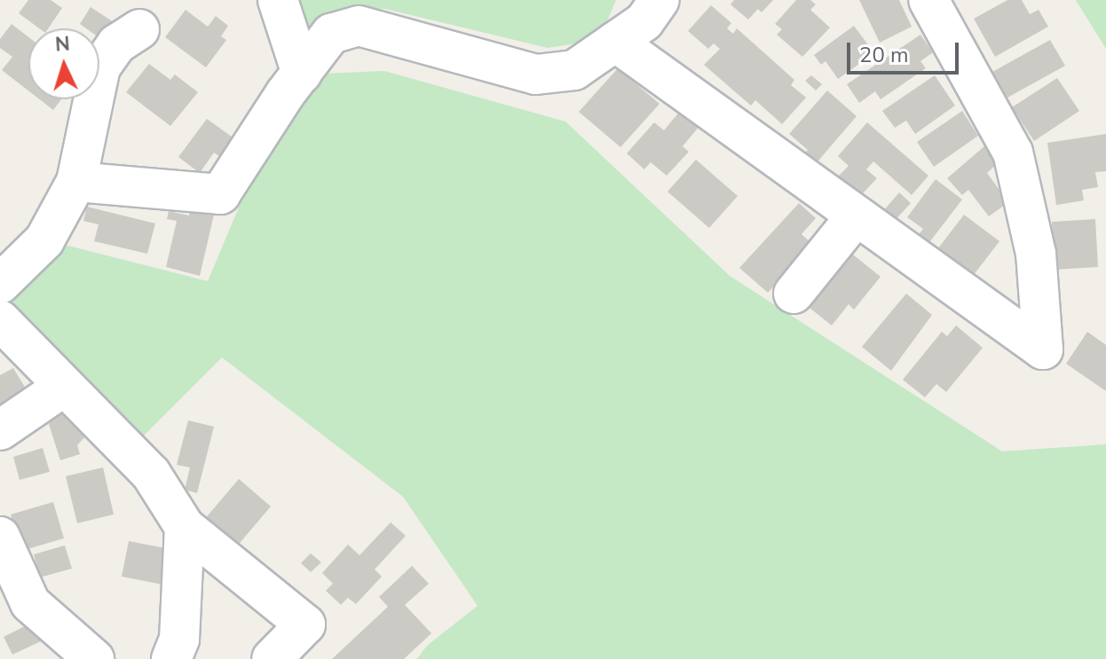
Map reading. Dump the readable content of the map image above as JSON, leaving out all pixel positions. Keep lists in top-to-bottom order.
{
  "scale_bar": "20 m",
  "north": "top"
}
